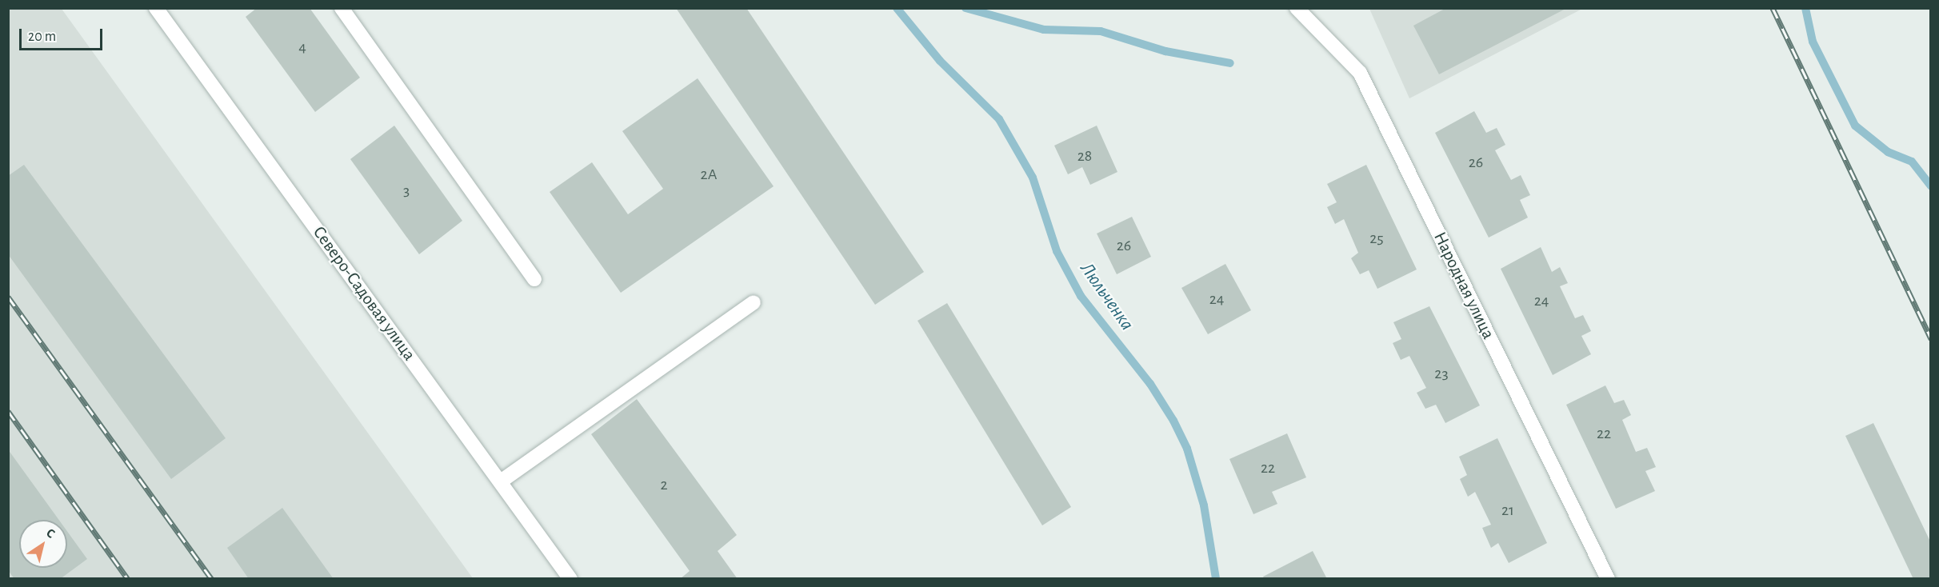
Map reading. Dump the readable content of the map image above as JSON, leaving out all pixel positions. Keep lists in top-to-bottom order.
{
  "streets": {
    "street": ["Народная улица", "Северо-Садовая улица"]
  },
  "water": ["Люльченка"],
  "house_numbers": [
    "4",
    "28",
    "26",
    "2А",
    "3",
    "25",
    "26",
    "24",
    "24",
    "23",
    "22",
    "22",
    "2",
    "21"
  ],
  "scale_bar": "20 m",
  "north": "top right"
}
